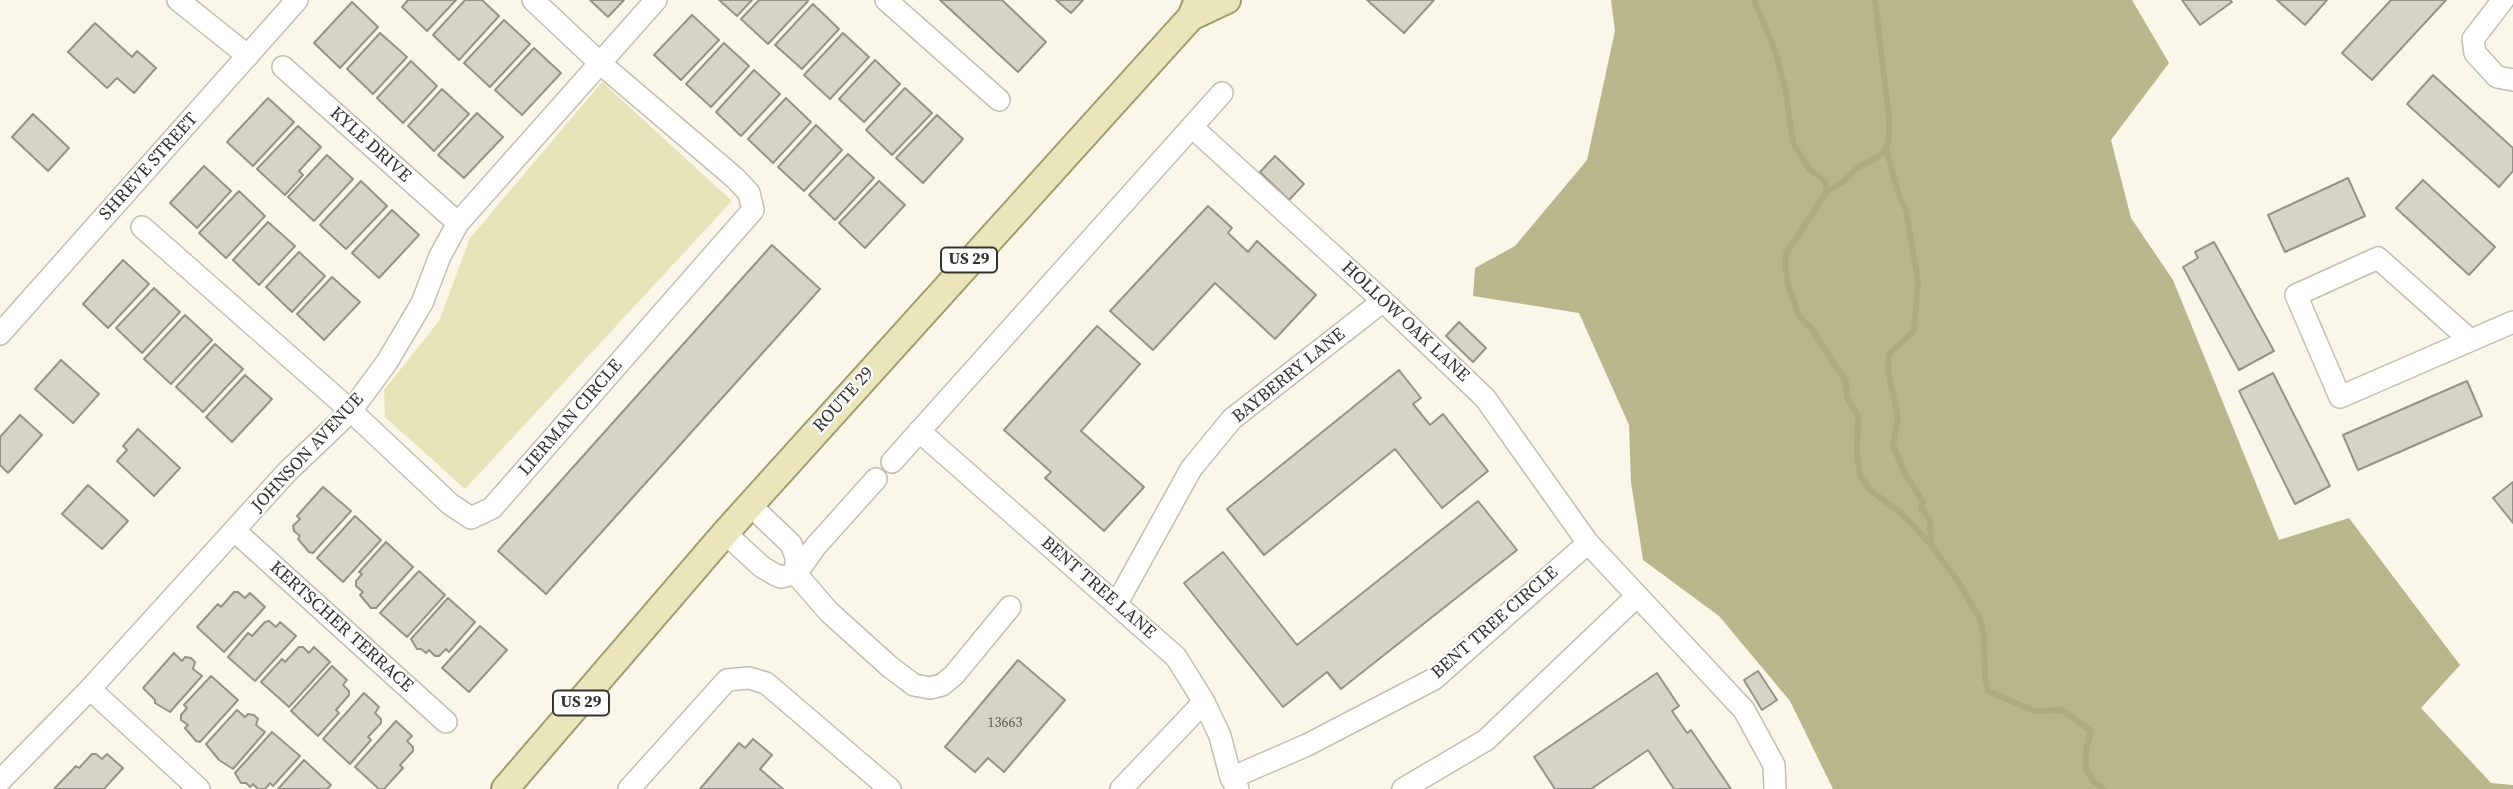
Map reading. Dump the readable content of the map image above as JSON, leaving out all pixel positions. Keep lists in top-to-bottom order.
{
  "streets": {
    "main road": ["US 29", "ROUTE 29"],
    "street": [
      "KYLE DRIVE",
      "SHREVE STREET",
      "HOLLOW OAK LANE",
      "BAYBERRY LANE",
      "LIERMAN CIRCLE",
      "JOHNSON AVENUE",
      "BENT TREE LANE",
      "BENT TREE CIRCLE",
      "KERTSCHER TERRACE"
    ]
  },
  "crossings": [
    ["KYLE DRIVE", "JOHNSON AVENUE"],
    ["HOLLOW OAK LANE", "BAYBERRY LANE"],
    ["HOLLOW OAK LANE", "BENT TREE CIRCLE"],
    ["BAYBERRY LANE", "BENT TREE LANE"],
    ["LIERMAN CIRCLE", "JOHNSON AVENUE"],
    ["JOHNSON AVENUE", "KERTSCHER TERRACE"],
    ["BENT TREE LANE", "BENT TREE CIRCLE"]
  ],
  "house_numbers": ["13663"]
}
